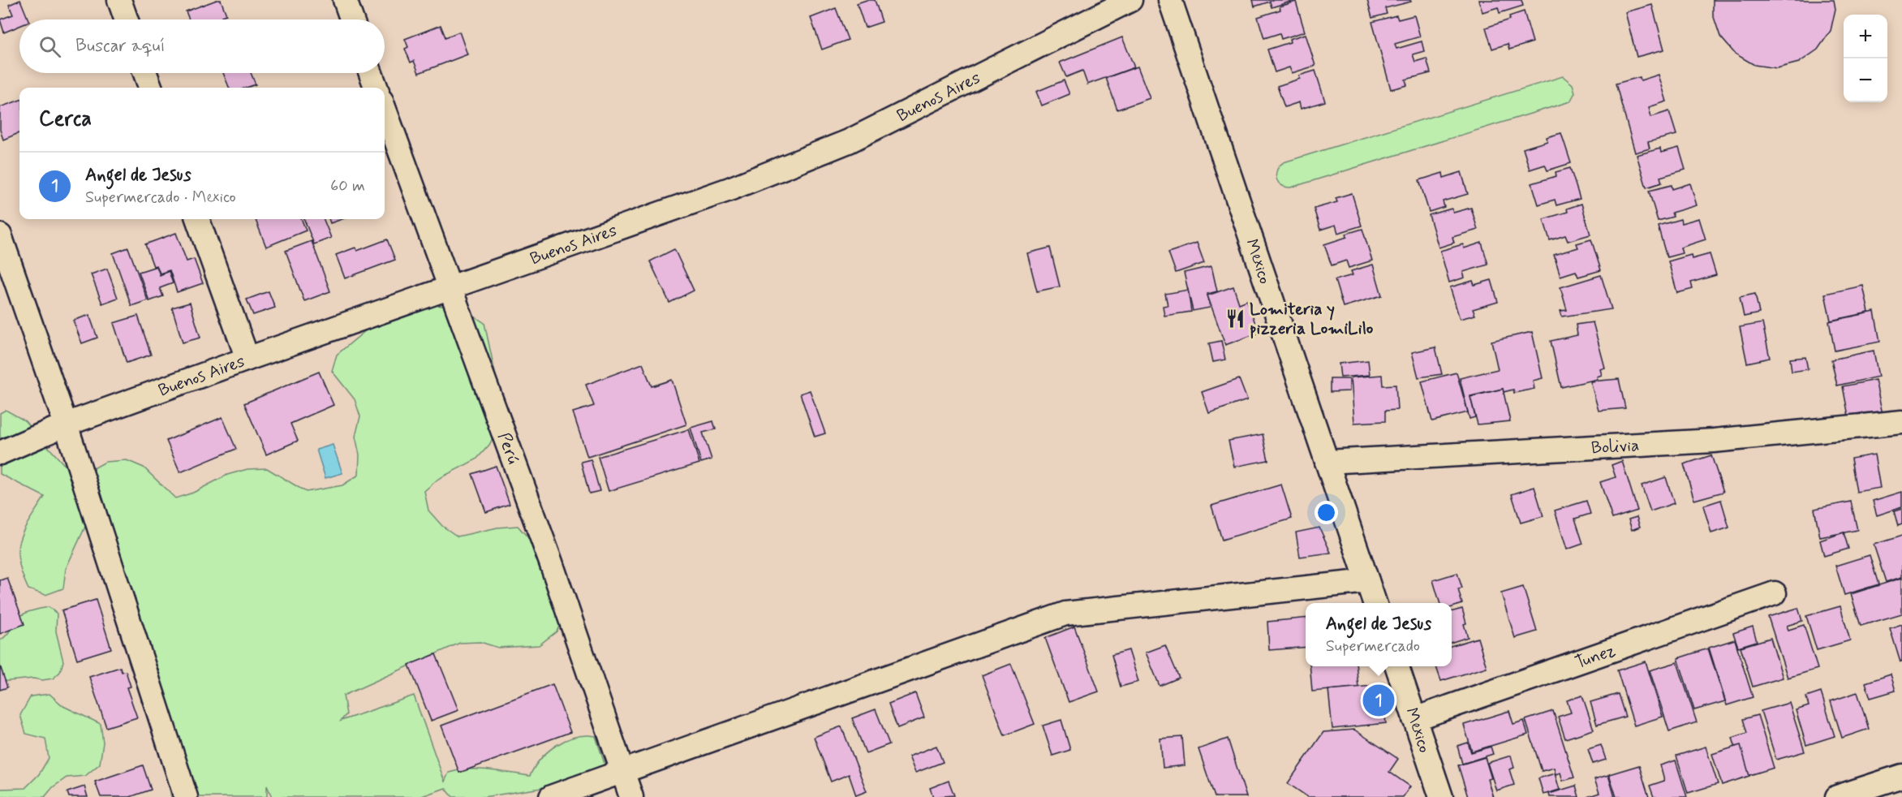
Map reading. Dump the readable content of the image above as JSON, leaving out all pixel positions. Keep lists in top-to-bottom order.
{
  "streets": {
    "street": [
      "Buenos Aires",
      "Mexico",
      "Bolivia",
      "Perú",
      "Tunez"
    ]
  },
  "crossings": [
    ["Buenos Aires", "Perú"],
    ["Mexico", "Bolivia"],
    ["Mexico", "Tunez"]
  ],
  "places": {
    "restaurant": ["Lomiteria y pizzeria LomiLilo"]
  },
  "page": {
    "map_buttons": ["+", "−"],
    "search": "Buscar aquí",
    "heading": "Cerca",
    "list": [
      {
        "mark": "1",
        "name": "Angel de Jesus",
        "note": "Supermercado · Mexico",
        "value": "60 m"
      }
    ],
    "popup": ["Angel de Jesus", "Supermercado"],
    "pins": "1"
  }
}
